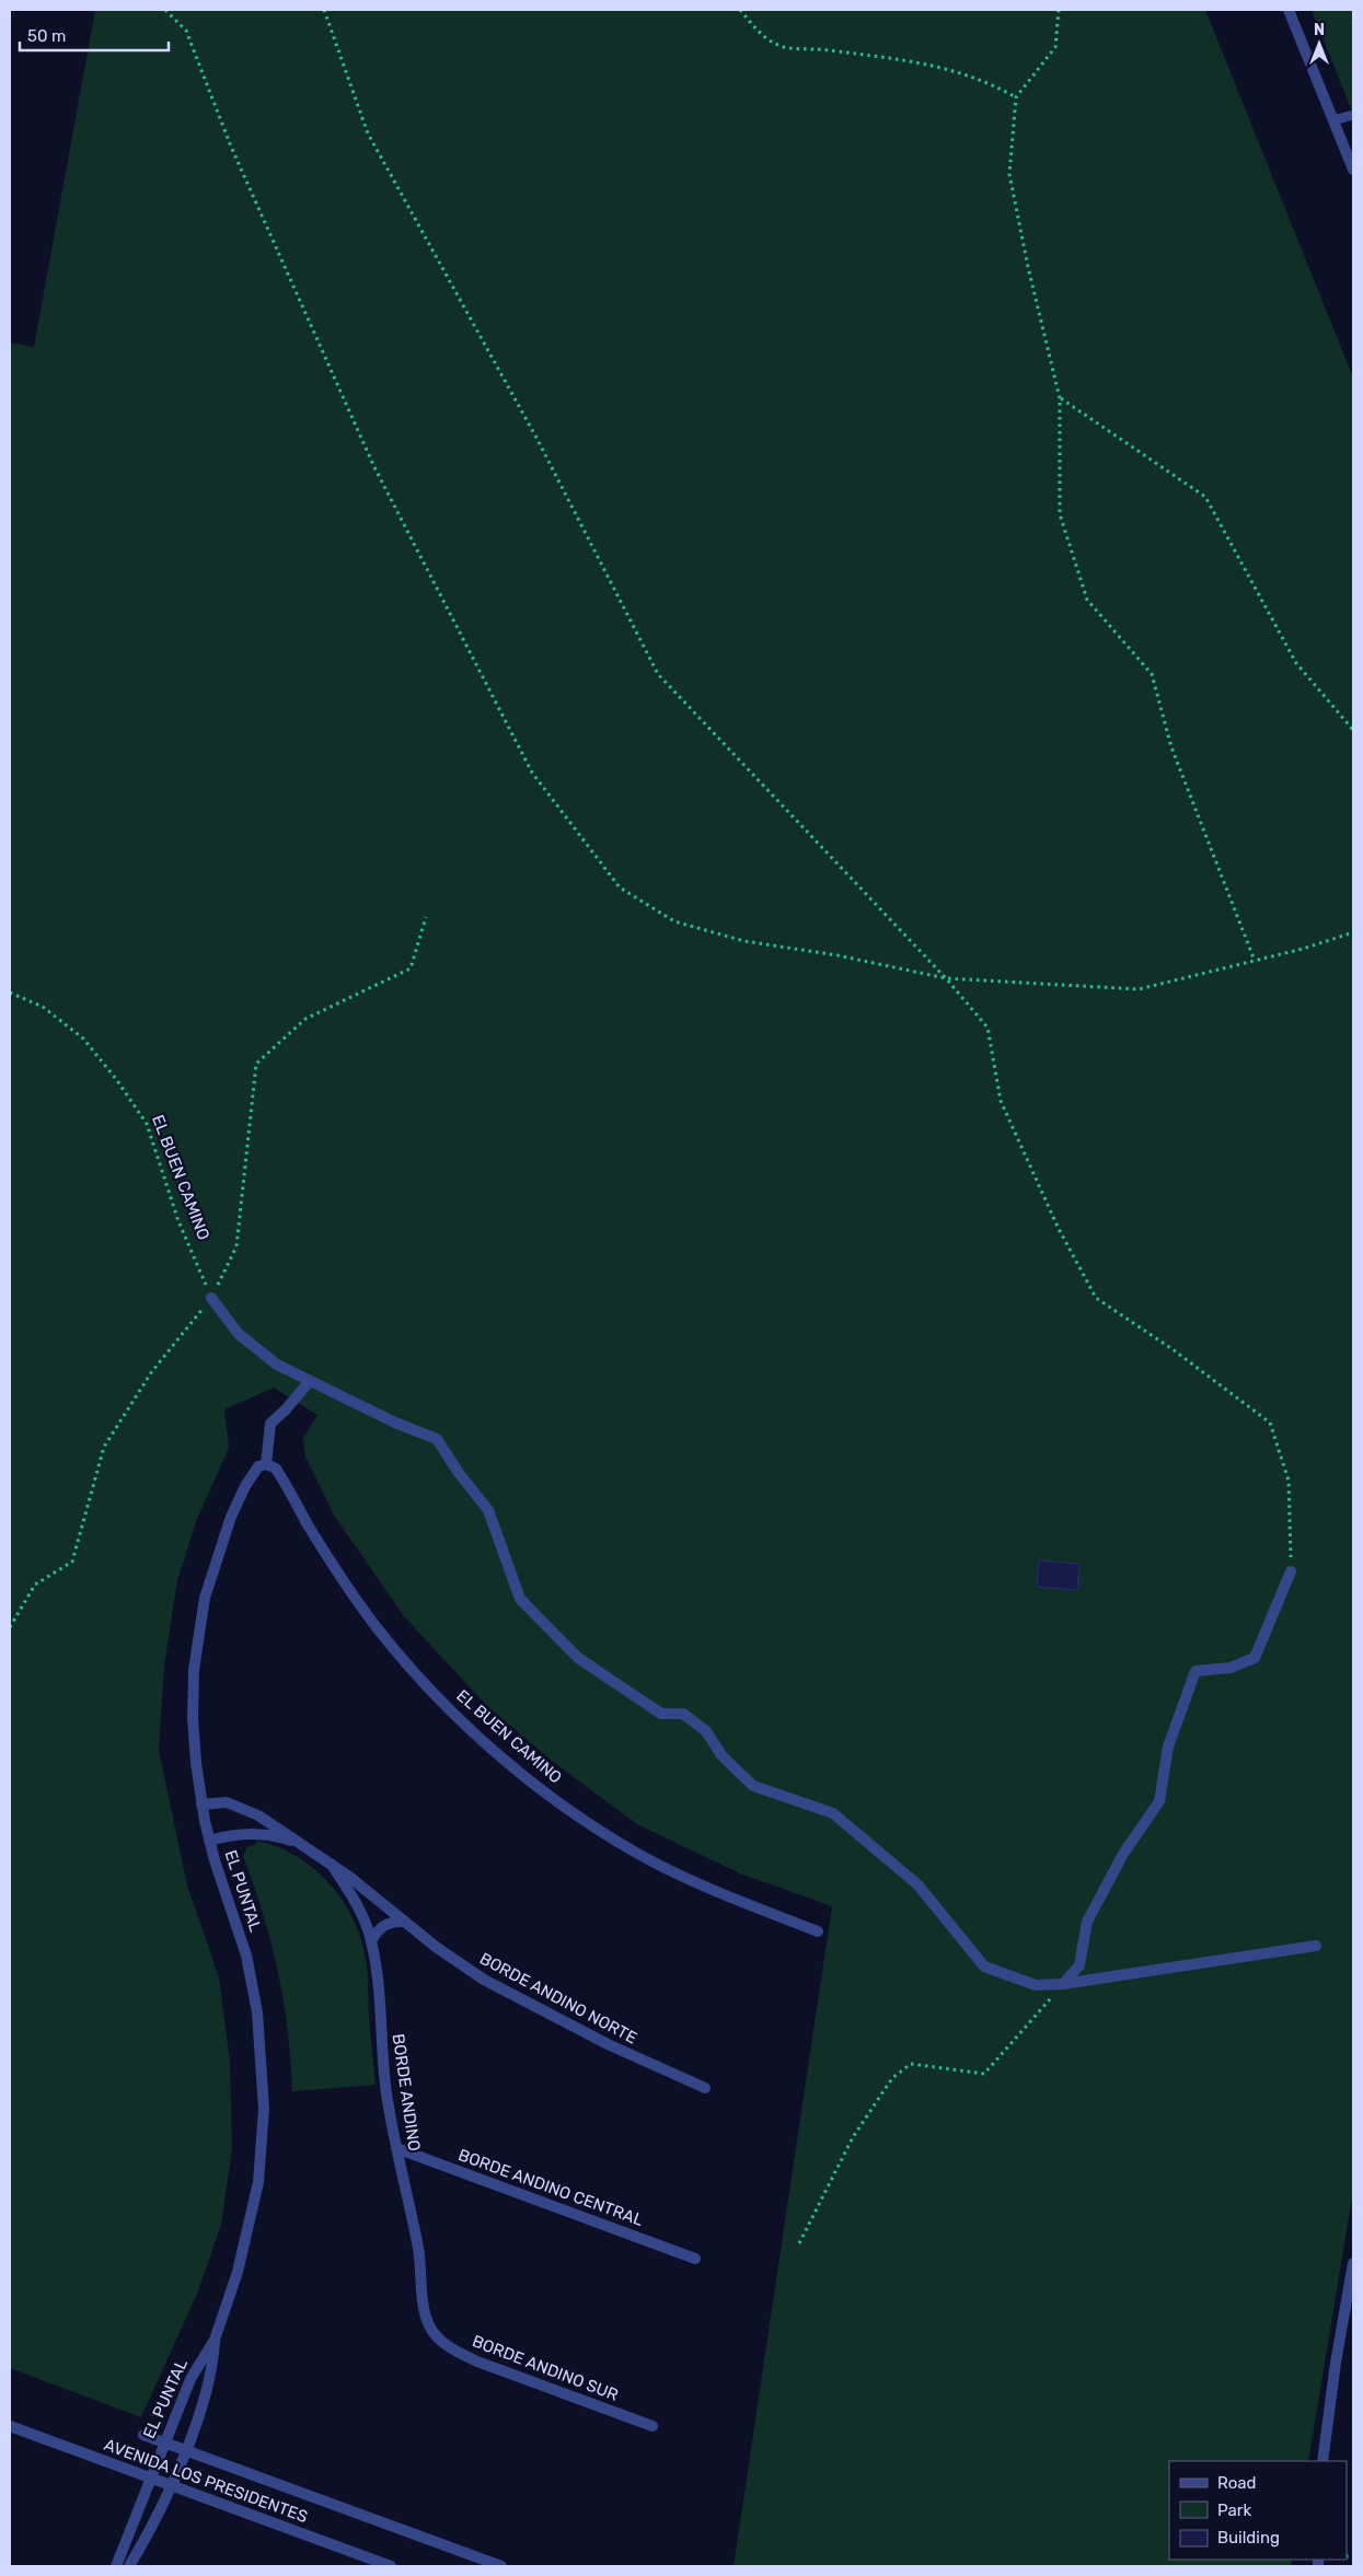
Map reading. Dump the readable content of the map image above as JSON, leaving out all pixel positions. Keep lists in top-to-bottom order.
{
  "streets": {
    "street": [
      "EL BUEN CAMINO",
      "EL PUNTAL",
      "BORDE ANDINO NORTE",
      "BORDE ANDINO",
      "BORDE ANDINO CENTRAL",
      "BORDE ANDINO SUR",
      "AVENIDA LOS PRESIDENTES"
    ]
  },
  "crossings": [
    ["EL BUEN CAMINO", "EL PUNTAL"],
    ["EL PUNTAL", "AVENIDA LOS PRESIDENTES"],
    ["BORDE ANDINO NORTE", "BORDE ANDINO"],
    ["BORDE ANDINO", "BORDE ANDINO CENTRAL"],
    ["BORDE ANDINO", "BORDE ANDINO SUR"]
  ],
  "legend": ["Road", "Park", "Building"],
  "scale_bar": "50 m",
  "north": "top"
}
